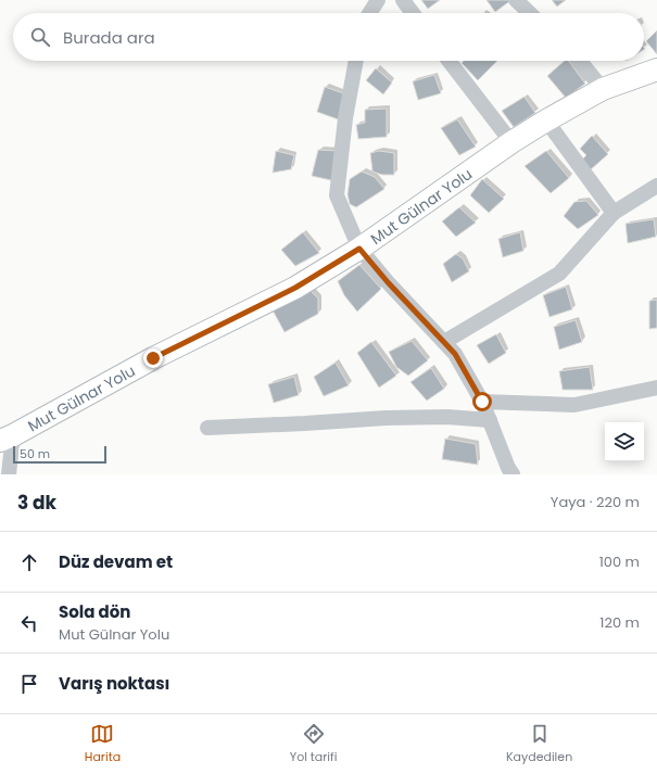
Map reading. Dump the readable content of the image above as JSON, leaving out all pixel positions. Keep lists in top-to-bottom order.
{
  "streets": {
    "main road": ["Mut Gülnar Yolu"]
  },
  "scale_bar": "50 m",
  "page": {
    "search": "Burada ara",
    "scale": "50 m",
    "heading": ["3 dk", "Yaya · 220 m"],
    "list": [
      ["Düz devam et", "100 m"],
      ["Sola dön", "Mut Gülnar Yolu", "120 m"],
      "Varış noktası"
    ],
    "nav": ["Harita", "Yol tarifi", "Kaydedilen"]
  }
}
